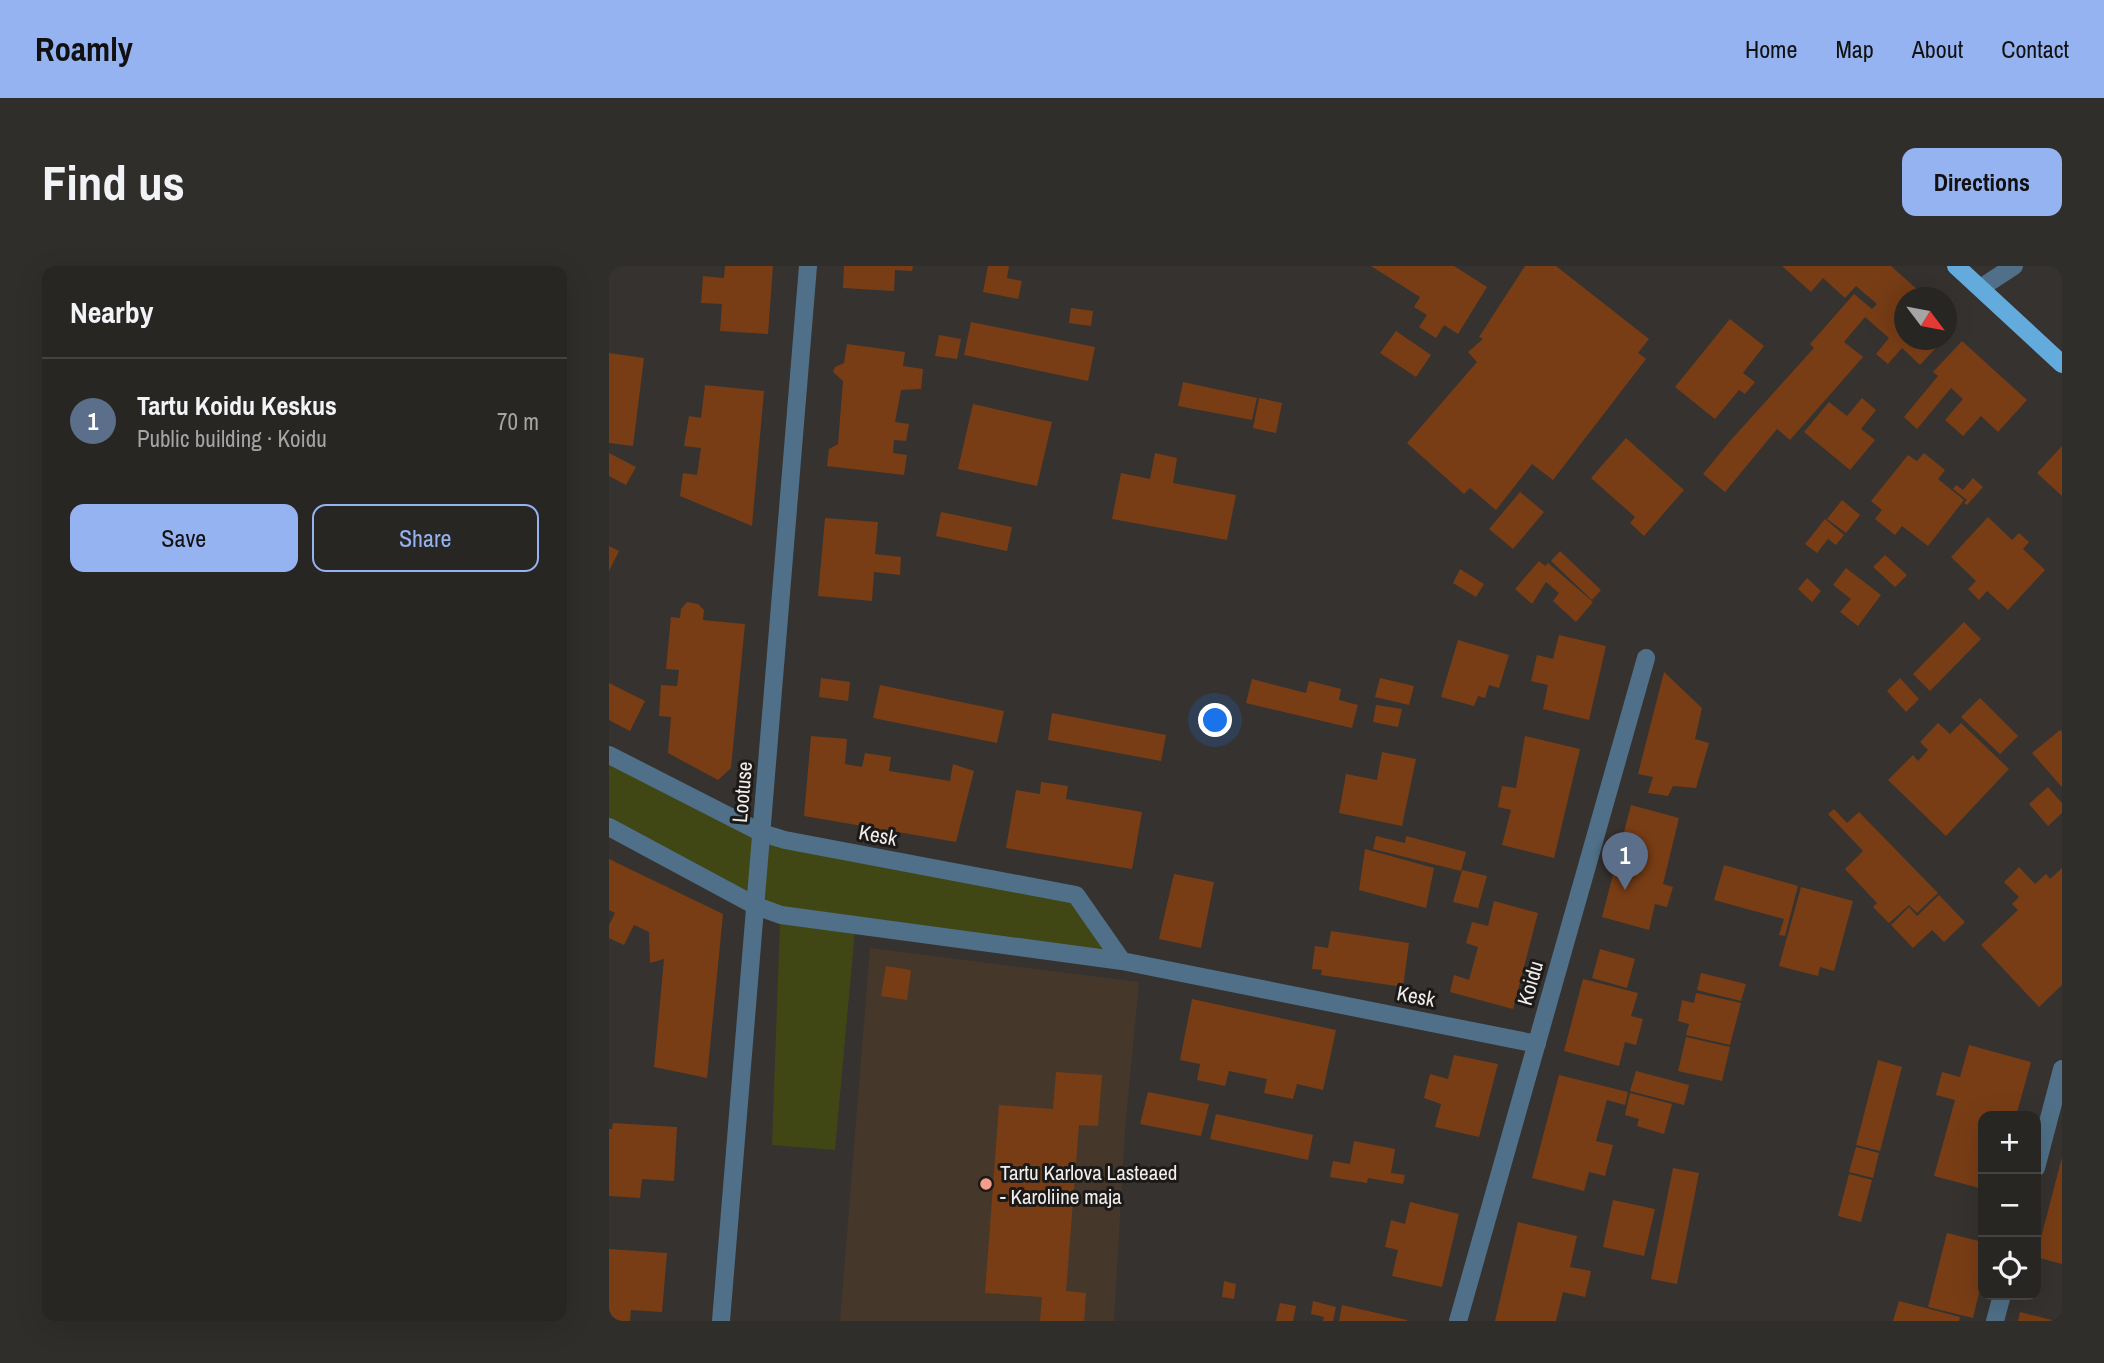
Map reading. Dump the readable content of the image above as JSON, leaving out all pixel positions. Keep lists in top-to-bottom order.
{
  "streets": {
    "street": ["Lootuse", "Kesk", "Koidu"]
  },
  "crossings": [
    ["Lootuse", "Kesk"],
    ["Kesk", "Koidu"]
  ],
  "places": ["Tartu Karlova Lasteaed - Karoliine maja"],
  "north": "bottom right",
  "page": {
    "header": "Roamly",
    "nav": [
      "Home",
      "Map",
      "About",
      "Contact"
    ],
    "buttons": [
      "Directions",
      ["Save", "Share"]
    ],
    "title": "Find us",
    "heading": "Nearby",
    "list": [
      {
        "mark": "1",
        "name": "Tartu Koidu Keskus",
        "note": "Public building · Koidu",
        "value": "70 m"
      }
    ],
    "pins": "1",
    "map_buttons": ["+", "−"]
  }
}
